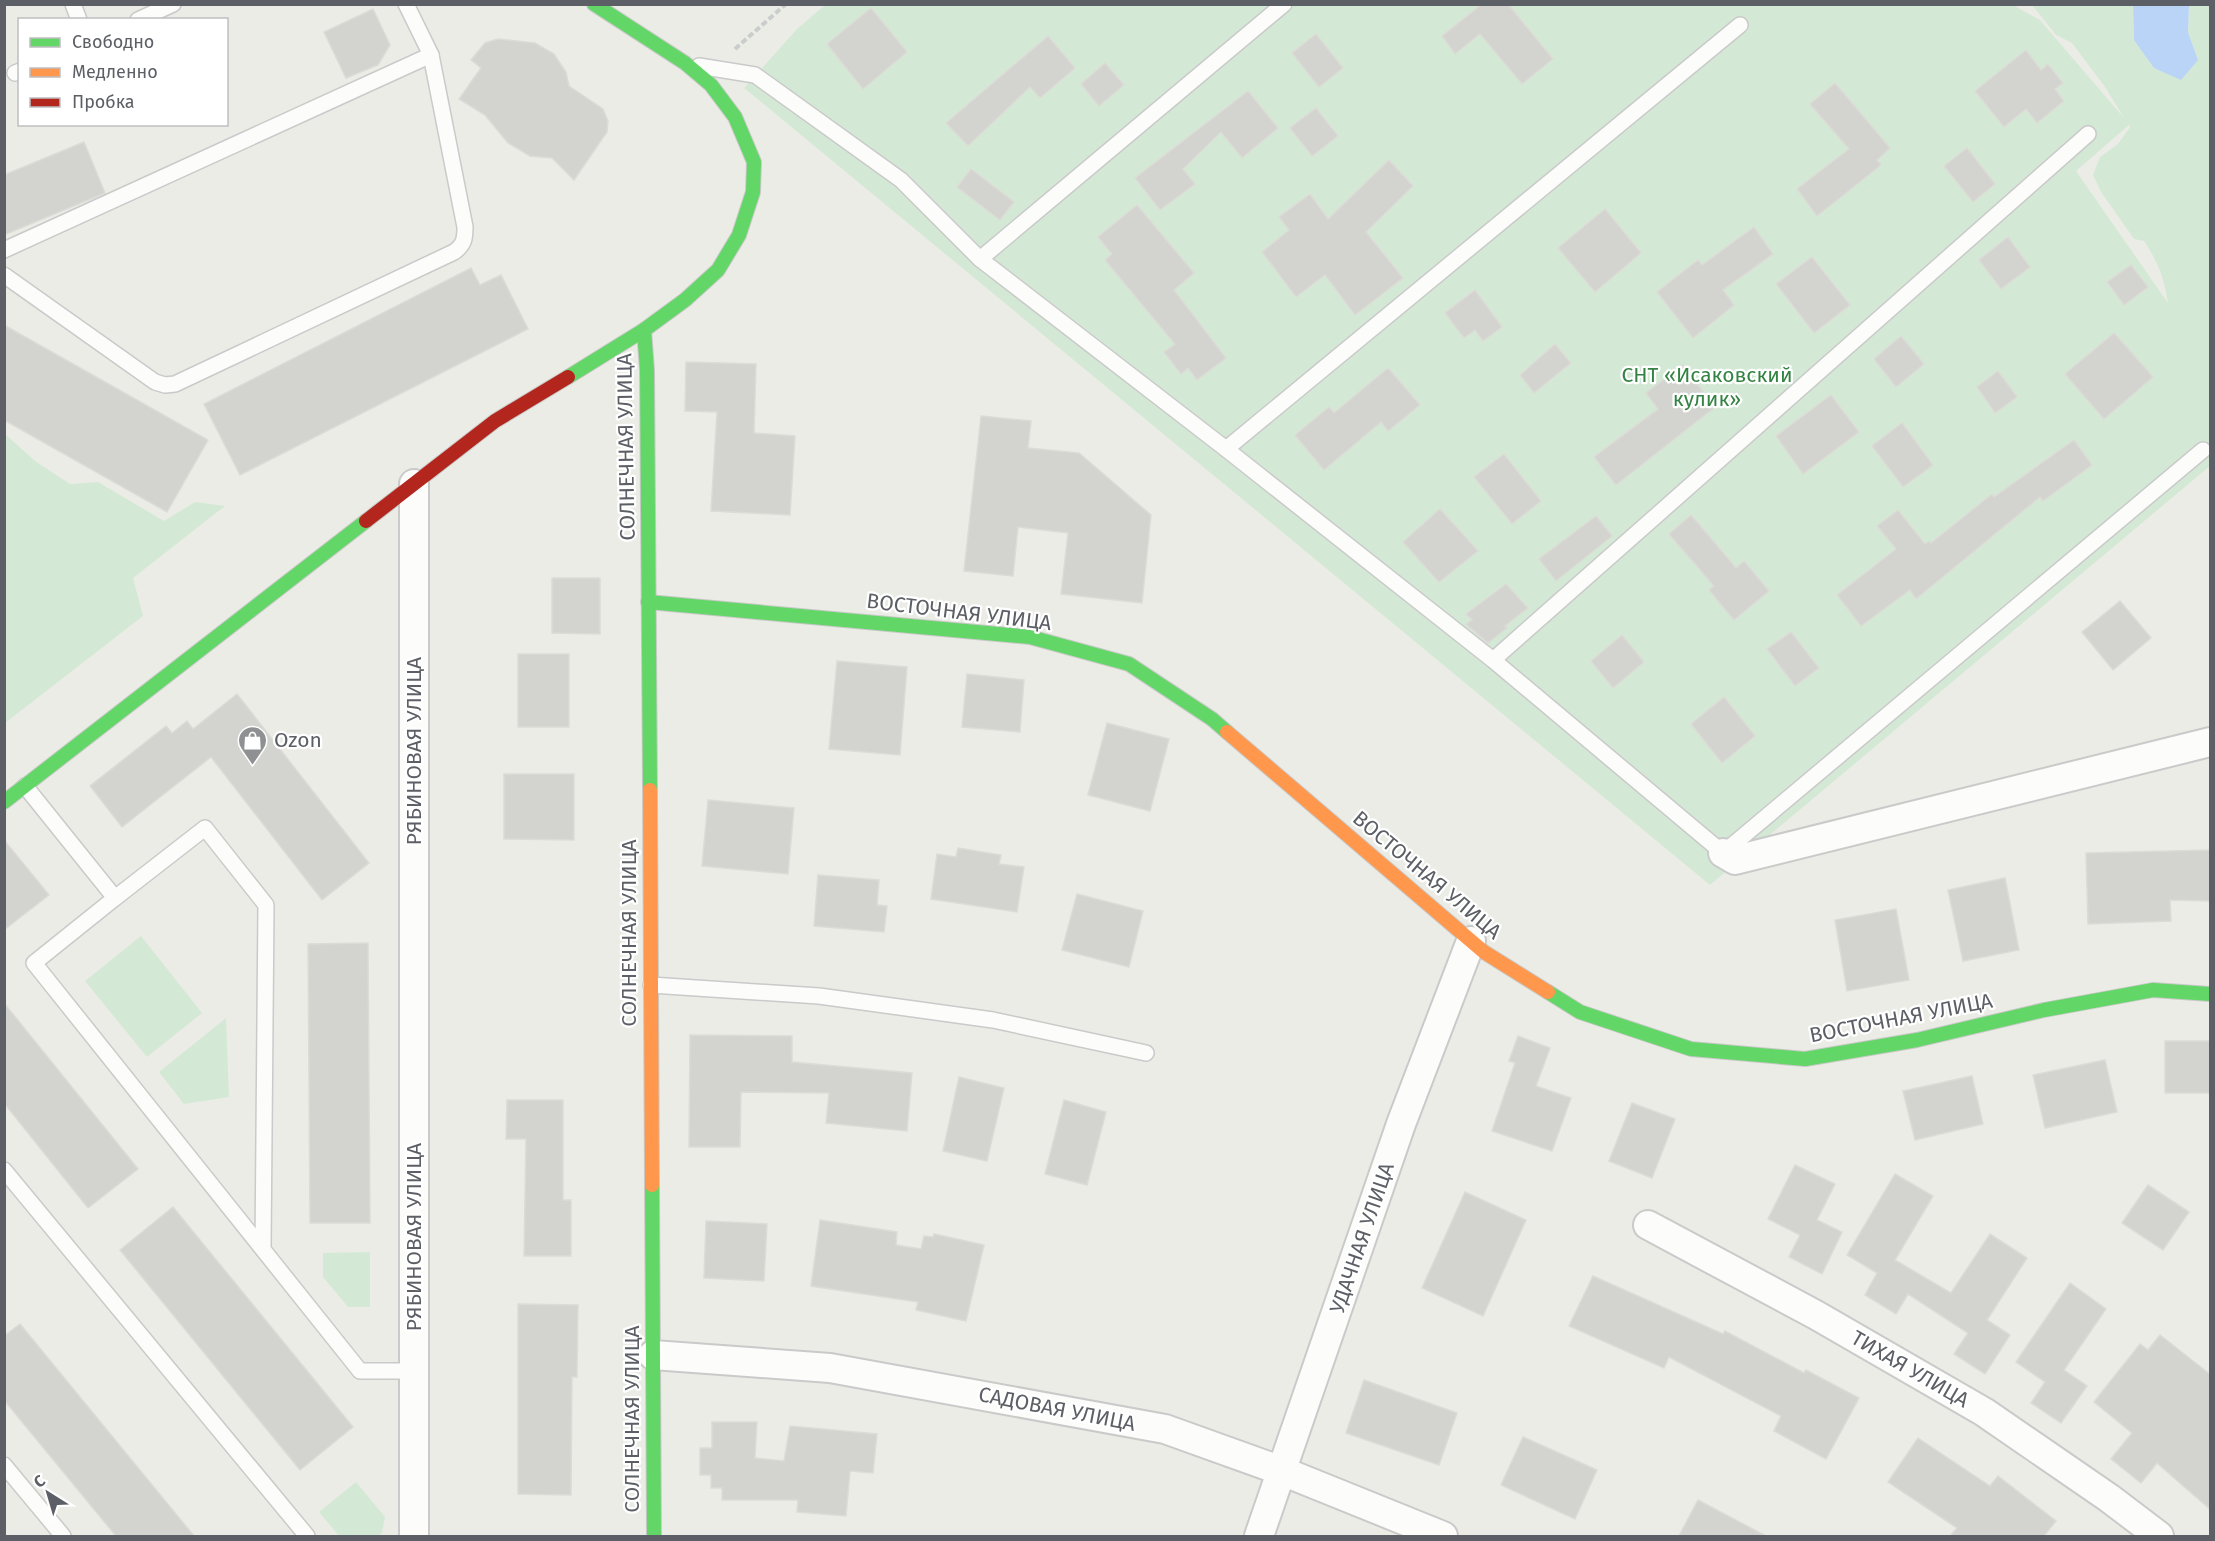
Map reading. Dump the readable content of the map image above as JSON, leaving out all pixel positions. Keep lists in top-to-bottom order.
{
  "streets": {
    "street": [
      "СОЛНЕЧНАЯ УЛИЦА",
      "ВОСТОЧНАЯ УЛИЦА",
      "РЯБИНОВАЯ УЛИЦА",
      "УДАЧНАЯ УЛИЦА",
      "ТИХАЯ УЛИЦА",
      "САДОВАЯ УЛИЦА"
    ]
  },
  "crossings": [
    ["СОЛНЕЧНАЯ УЛИЦА", "ВОСТОЧНАЯ УЛИЦА"],
    ["СОЛНЕЧНАЯ УЛИЦА", "САДОВАЯ УЛИЦА"],
    ["ВОСТОЧНАЯ УЛИЦА", "УДАЧНАЯ УЛИЦА"],
    ["УДАЧНАЯ УЛИЦА", "САДОВАЯ УЛИЦА"]
  ],
  "parks": ["СНТ «Исаковский кулик»"],
  "places": {
    "shop": ["Ozon"]
  },
  "legend": ["Свободно", "Медленно", "Пробка"],
  "north": "top left"
}
